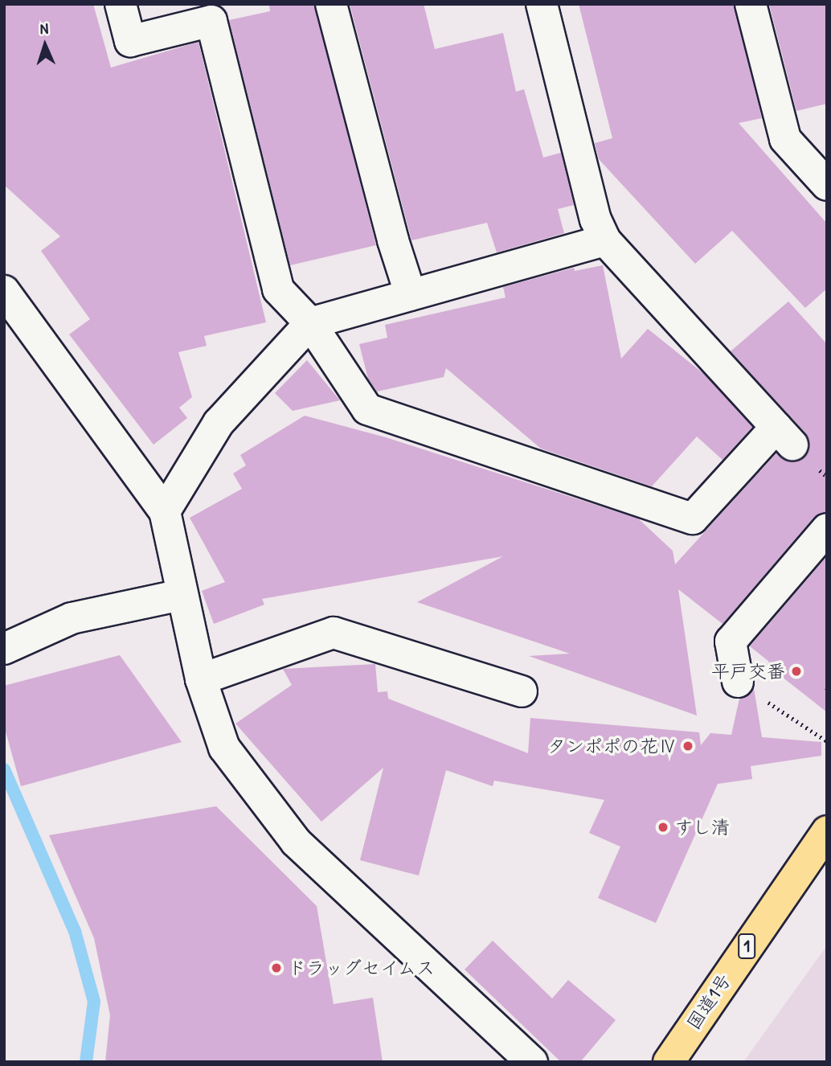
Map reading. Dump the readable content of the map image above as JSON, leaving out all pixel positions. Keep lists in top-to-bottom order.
{
  "streets": {
    "highway": ["1", "国道1号"]
  },
  "places": [
    "平戸交番",
    "タンポポの花Ⅳ",
    "すし清",
    "ドラッグセイムス"
  ],
  "north": "top"
}
